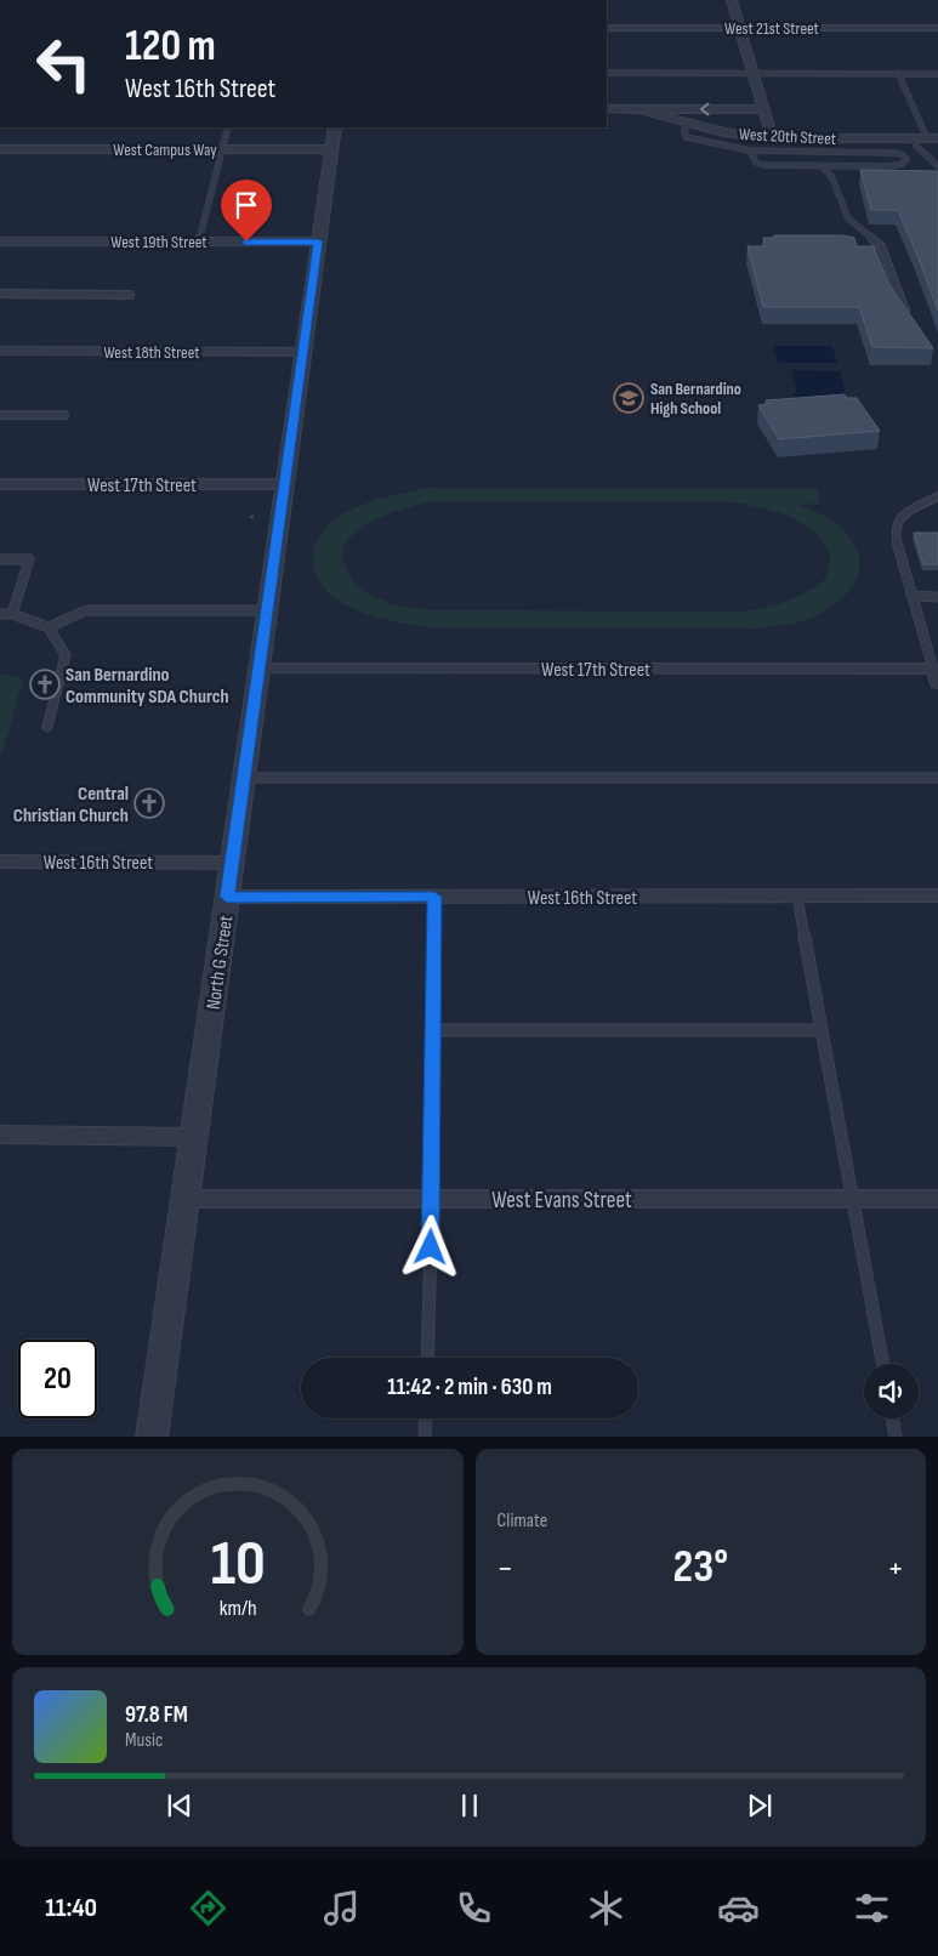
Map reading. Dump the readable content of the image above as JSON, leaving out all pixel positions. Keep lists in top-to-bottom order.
{
  "streets": {
    "street": [
      "West 21st Street",
      "West 20th Street",
      "West Campus Way",
      "West 19th Street",
      "West 18th Street",
      "West 17th Street",
      "West 16th Street",
      "North G Street",
      "West Evans Street"
    ]
  },
  "crossings": [
    ["West Campus Way", "North G Street"],
    ["West 19th Street", "North G Street"],
    ["West 18th Street", "North G Street"],
    ["West 17th Street", "North G Street"],
    ["West 16th Street", "North G Street"],
    ["North G Street", "West Evans Street"]
  ],
  "places": {
    "school or university": ["San Bernardino High School"],
    "church": ["San Bernardino Community SDA Church", "Central Christian Church"]
  },
  "page": {
    "turn": ["120 m", "West 16th Street"],
    "limit": "20",
    "trip": "11:42 · 2 min · 630 m",
    "tile": "Climate",
    "heat": ["−", "23°", "+"],
    "song": ["97.8 FM", "Music"],
    "tabs": "11:40",
    "gauge": ["10", "km/h"]
  }
}
